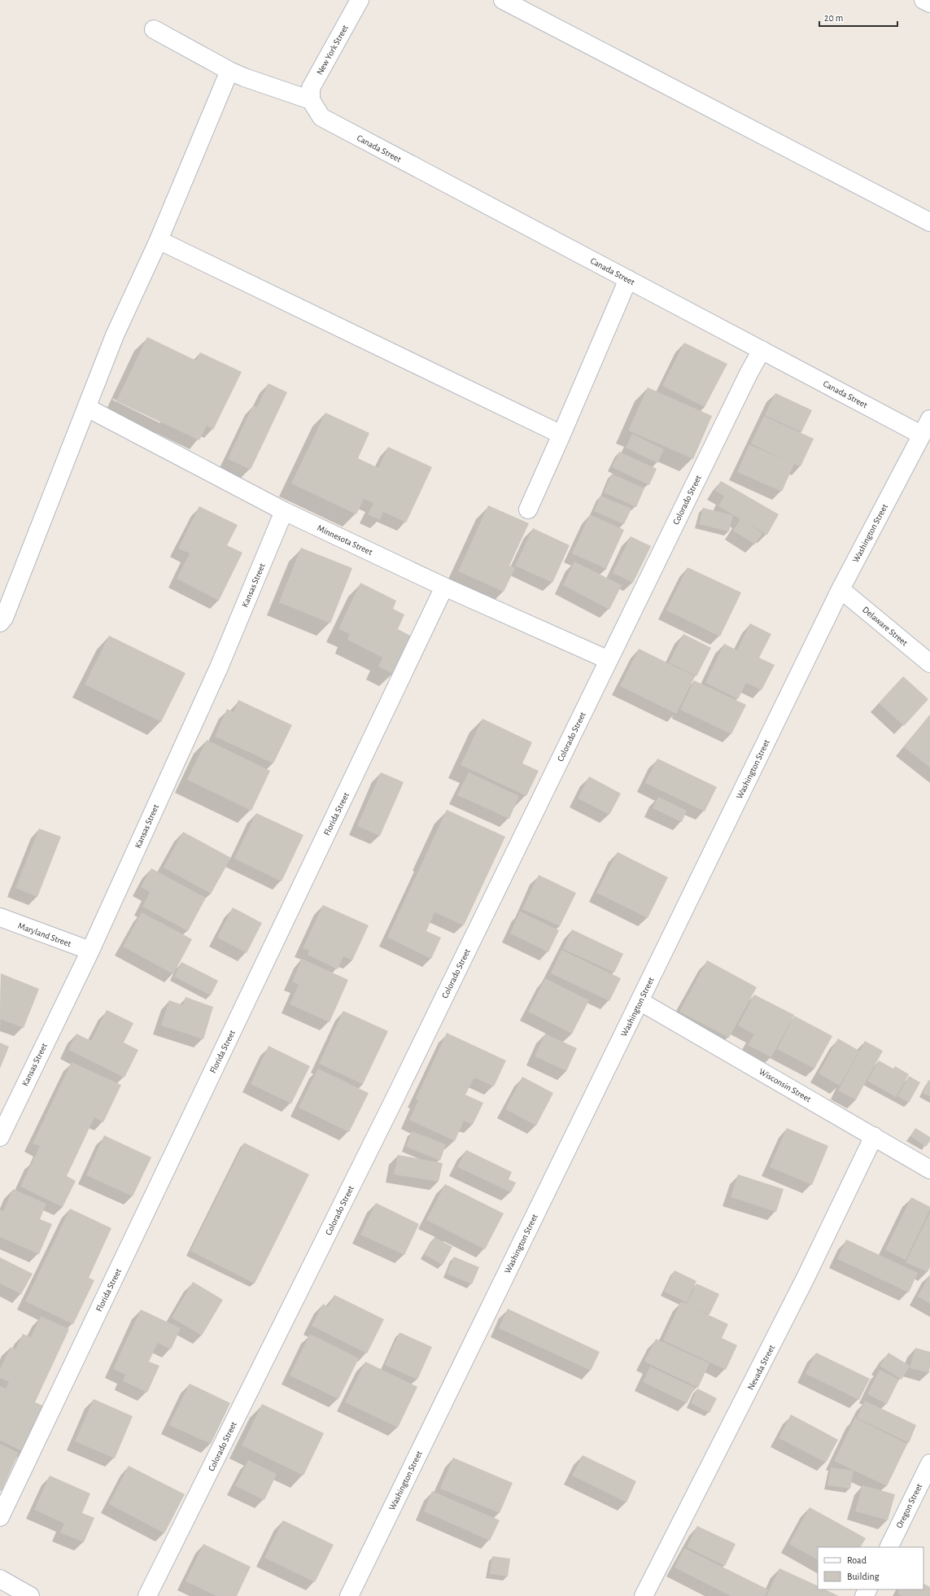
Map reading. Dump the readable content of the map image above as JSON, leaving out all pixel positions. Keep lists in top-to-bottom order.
{
  "streets": {
    "street": [
      "New York Street",
      "Canada Street",
      "Colorado Street",
      "Washington Street",
      "Minnesota Street",
      "Kansas Street",
      "Delaware Street",
      "Florida Street",
      "Maryland Street",
      "Wisconsin Street",
      "Nevada Street",
      "Oregon Street"
    ]
  },
  "crossings": [
    ["New York Street", "Canada Street"],
    ["Canada Street", "Colorado Street"],
    ["Canada Street", "Washington Street"],
    ["Colorado Street", "Minnesota Street"],
    ["Washington Street", "Delaware Street"],
    ["Washington Street", "Wisconsin Street"],
    ["Minnesota Street", "Kansas Street"],
    ["Minnesota Street", "Florida Street"],
    ["Kansas Street", "Maryland Street"],
    ["Wisconsin Street", "Nevada Street"]
  ],
  "legend": ["Road", "Building"],
  "scale_bar": "20 m"
}
